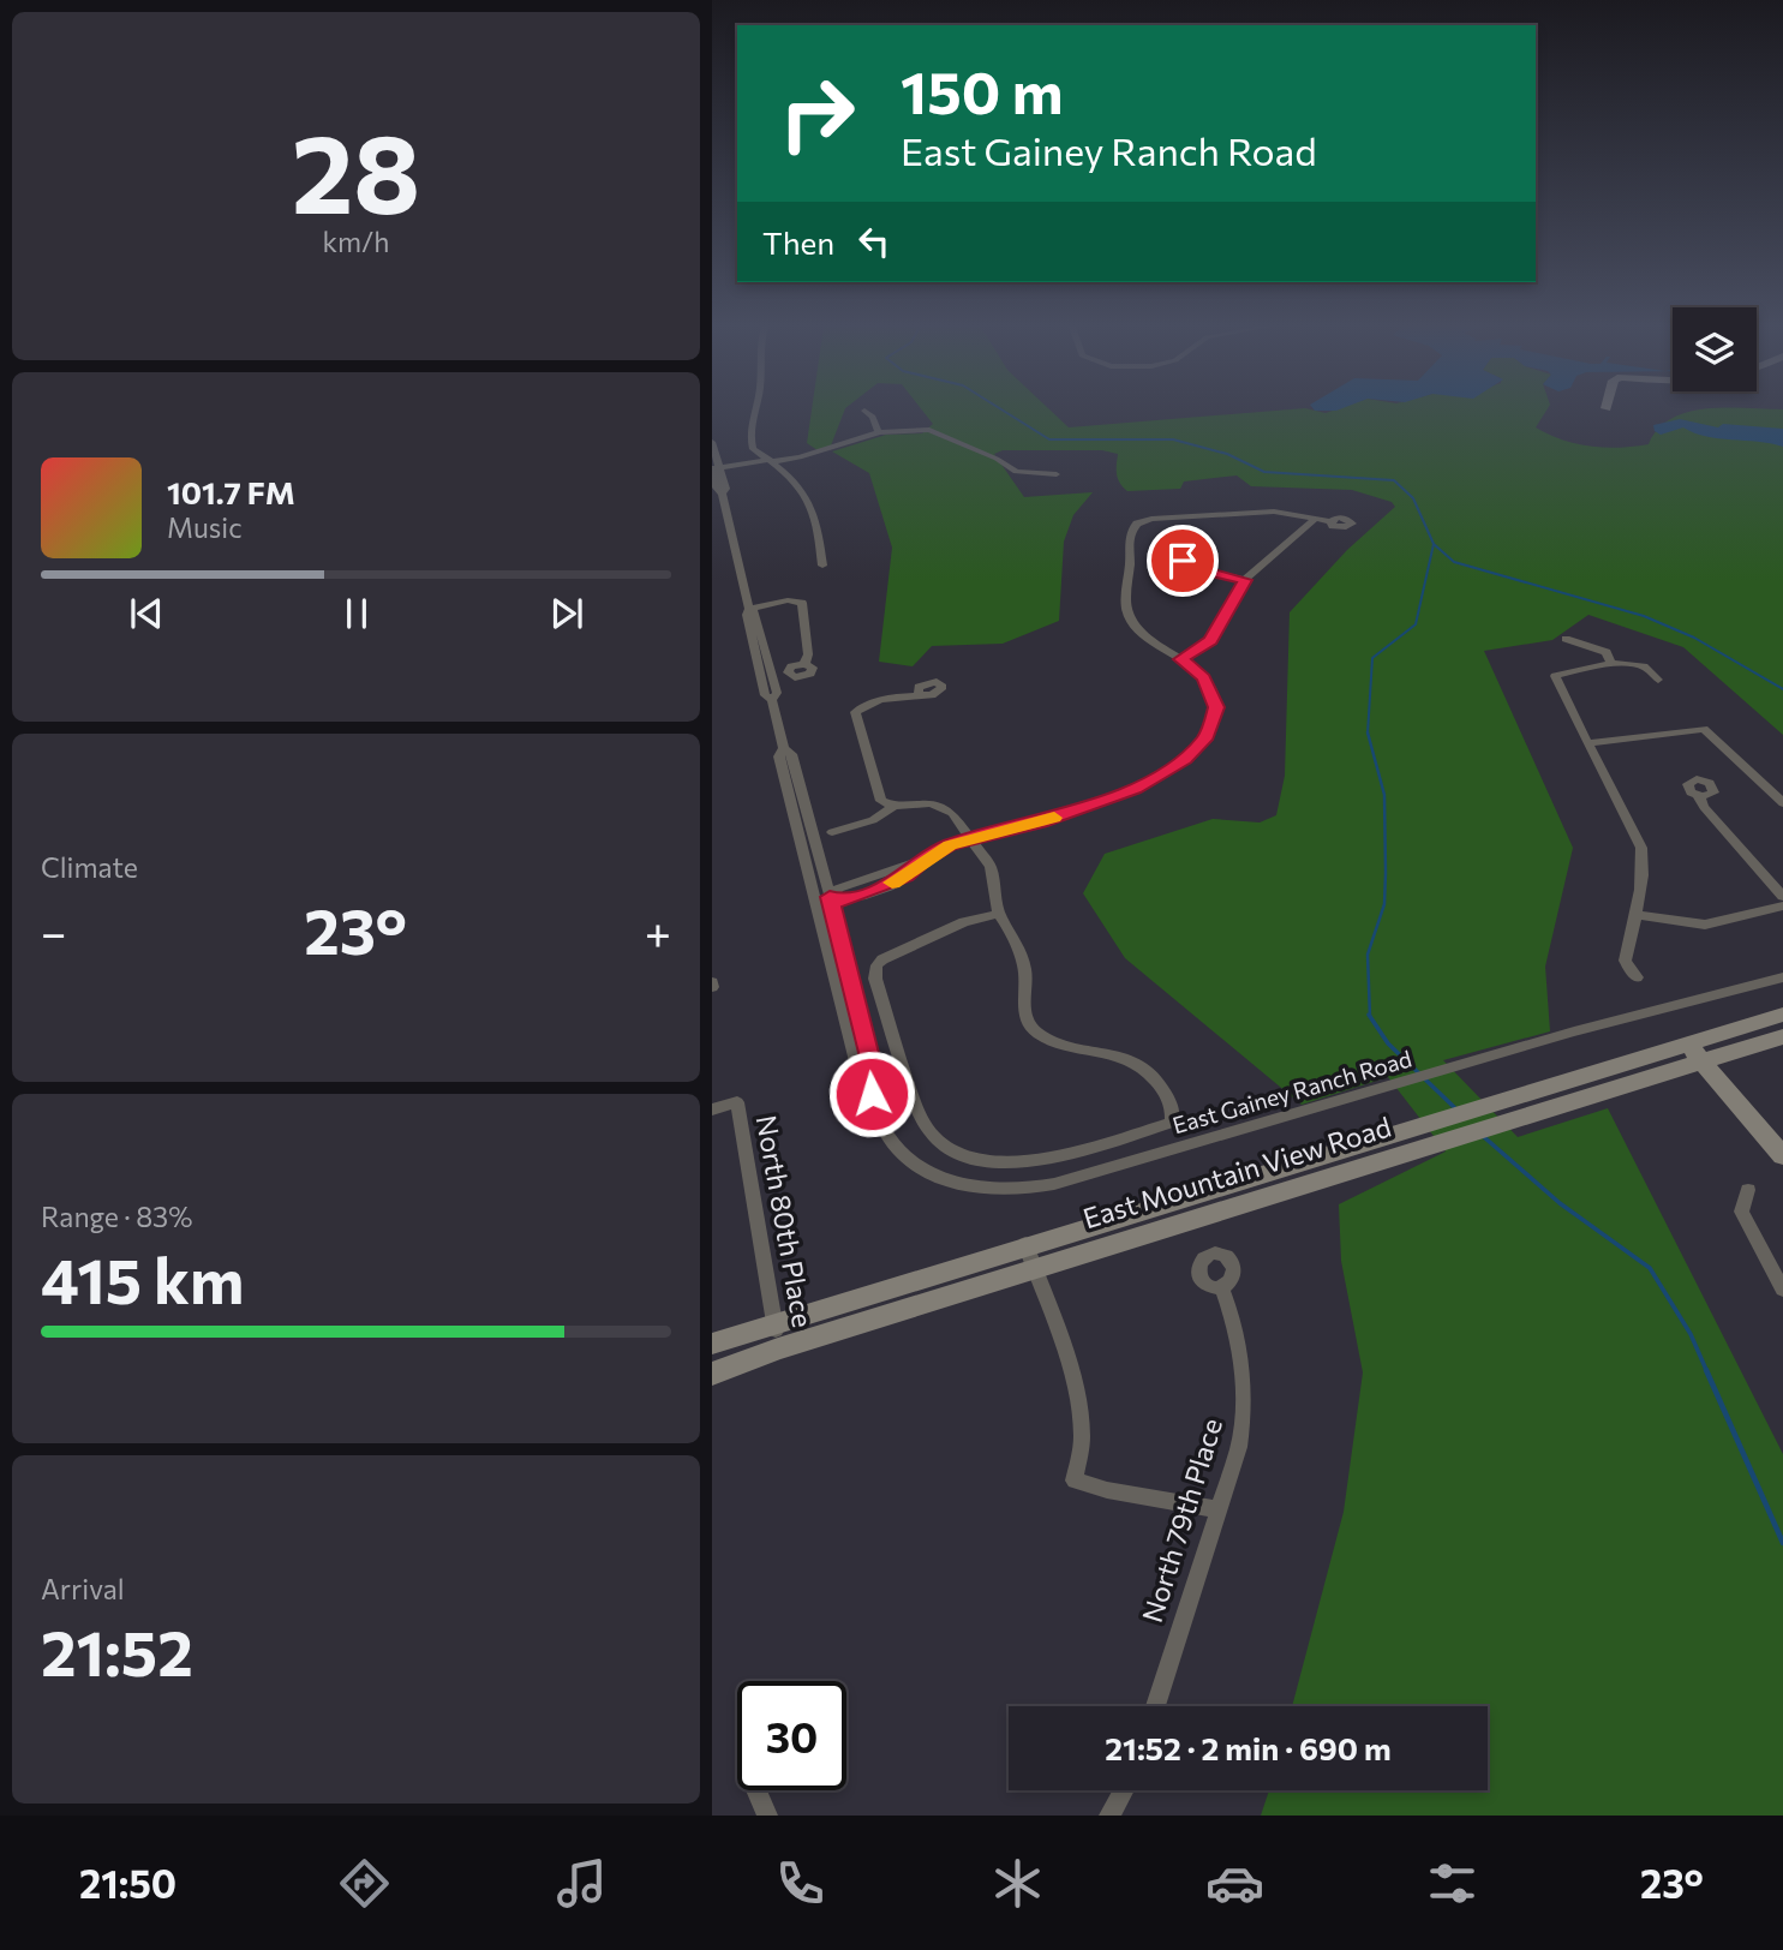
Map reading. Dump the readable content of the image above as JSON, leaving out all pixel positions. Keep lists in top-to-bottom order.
{
  "streets": {
    "main road": ["East Mountain View Road"],
    "street": ["East Gainey Ranch Road", "North 80th Place", "North 79th Place"]
  },
  "crossings": [
    ["East Mountain View Road", "North 80th Place"]
  ],
  "page": {
    "tile": [
      ["28", "km/h"],
      "Climate",
      ["Range · 83%", "415 km"],
      ["Arrival", "21:52"]
    ],
    "turn": ["150 m", "East Gainey Ranch Road"],
    "then": "Then",
    "song": ["101.7 FM", "Music"],
    "heat": ["−", "23°", "+"],
    "limit": "30",
    "trip": "21:52 · 2 min · 690 m",
    "tabs": ["21:50", "23°"]
  }
}
